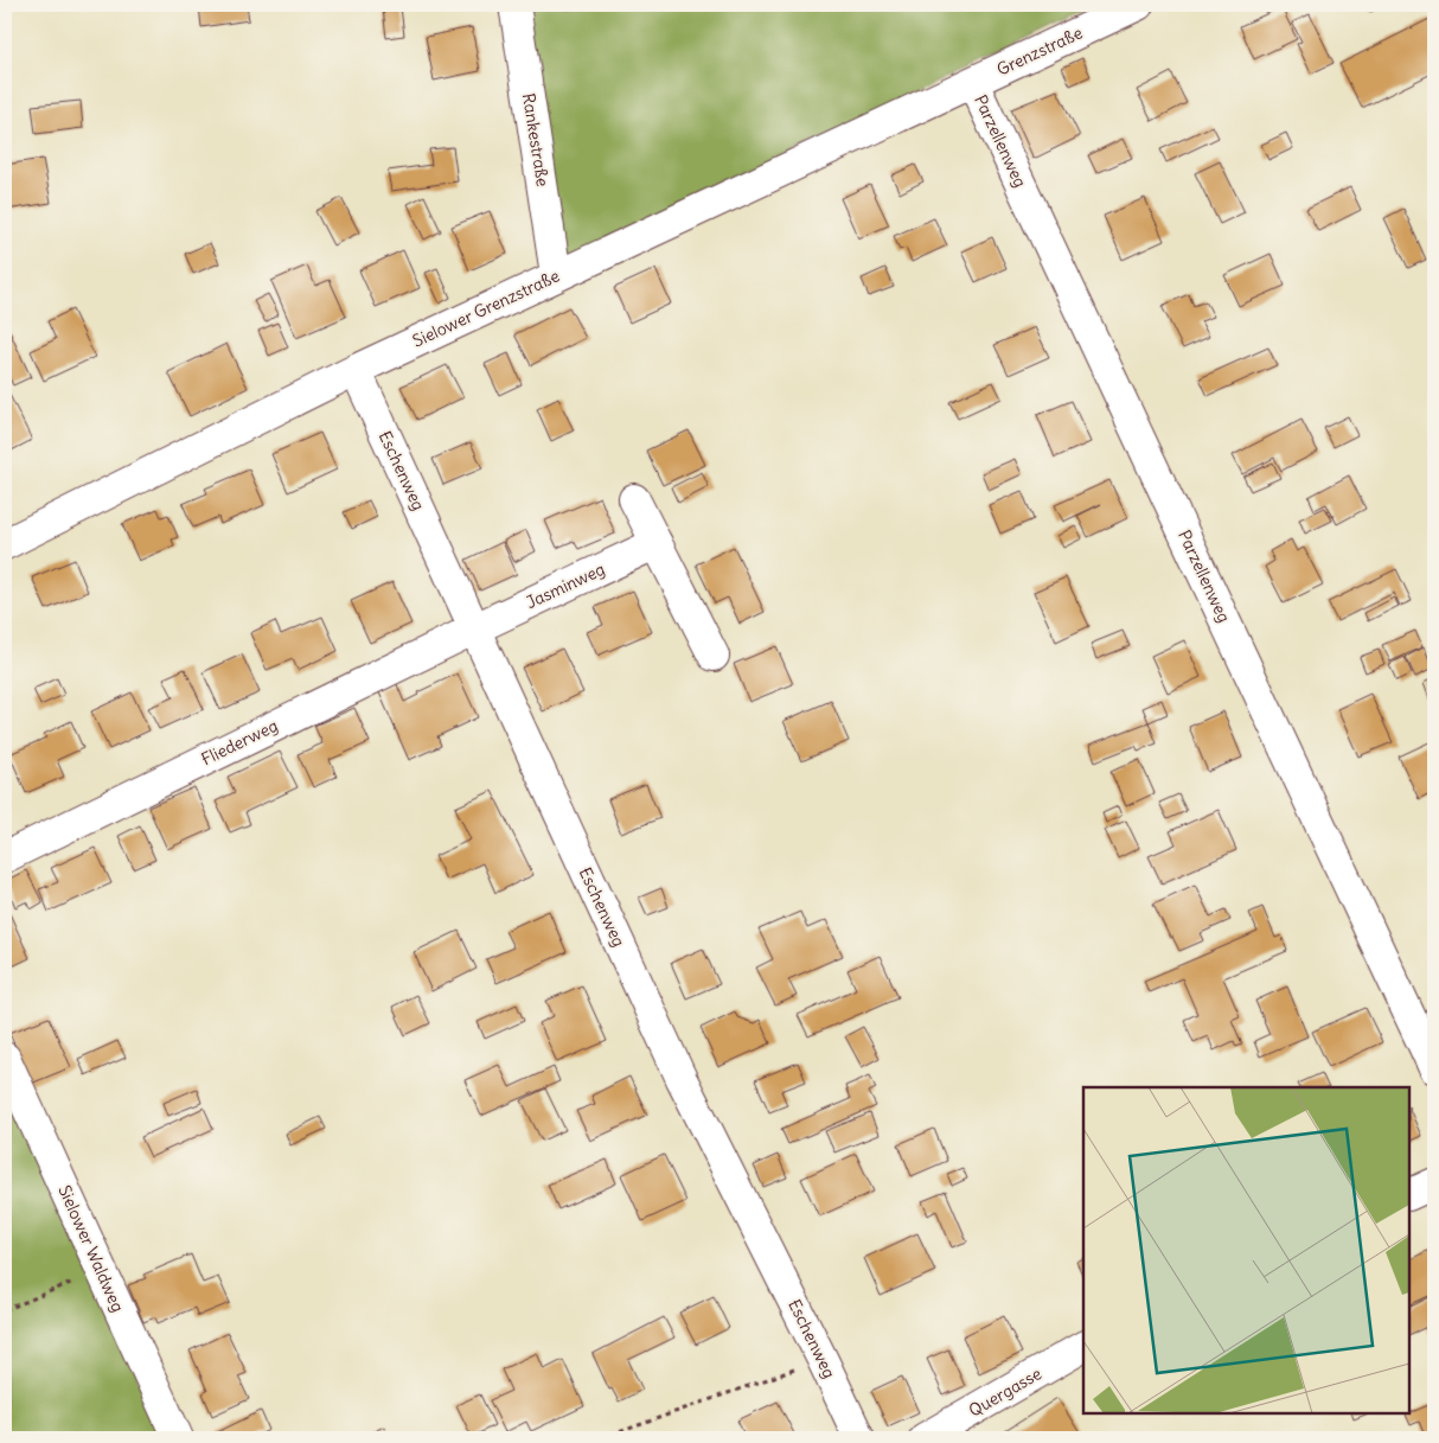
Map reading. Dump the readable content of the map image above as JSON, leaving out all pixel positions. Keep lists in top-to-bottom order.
{
  "streets": {
    "street": [
      "Grenzstraße",
      "Rankestraße",
      "Parzellenweg",
      "Sielower Grenzstraße",
      "Eschenweg",
      "Jasminweg",
      "Fliederweg",
      "Sielower Waldweg",
      "Quergasse"
    ]
  },
  "crossings": [
    ["Grenzstraße", "Parzellenweg"],
    ["Grenzstraße", "Sielower Grenzstraße"],
    ["Rankestraße", "Sielower Grenzstraße"],
    ["Parzellenweg", "Sielower Grenzstraße"],
    ["Sielower Grenzstraße", "Eschenweg"],
    ["Eschenweg", "Jasminweg"],
    ["Eschenweg", "Fliederweg"],
    ["Jasminweg", "Fliederweg"]
  ]
}
